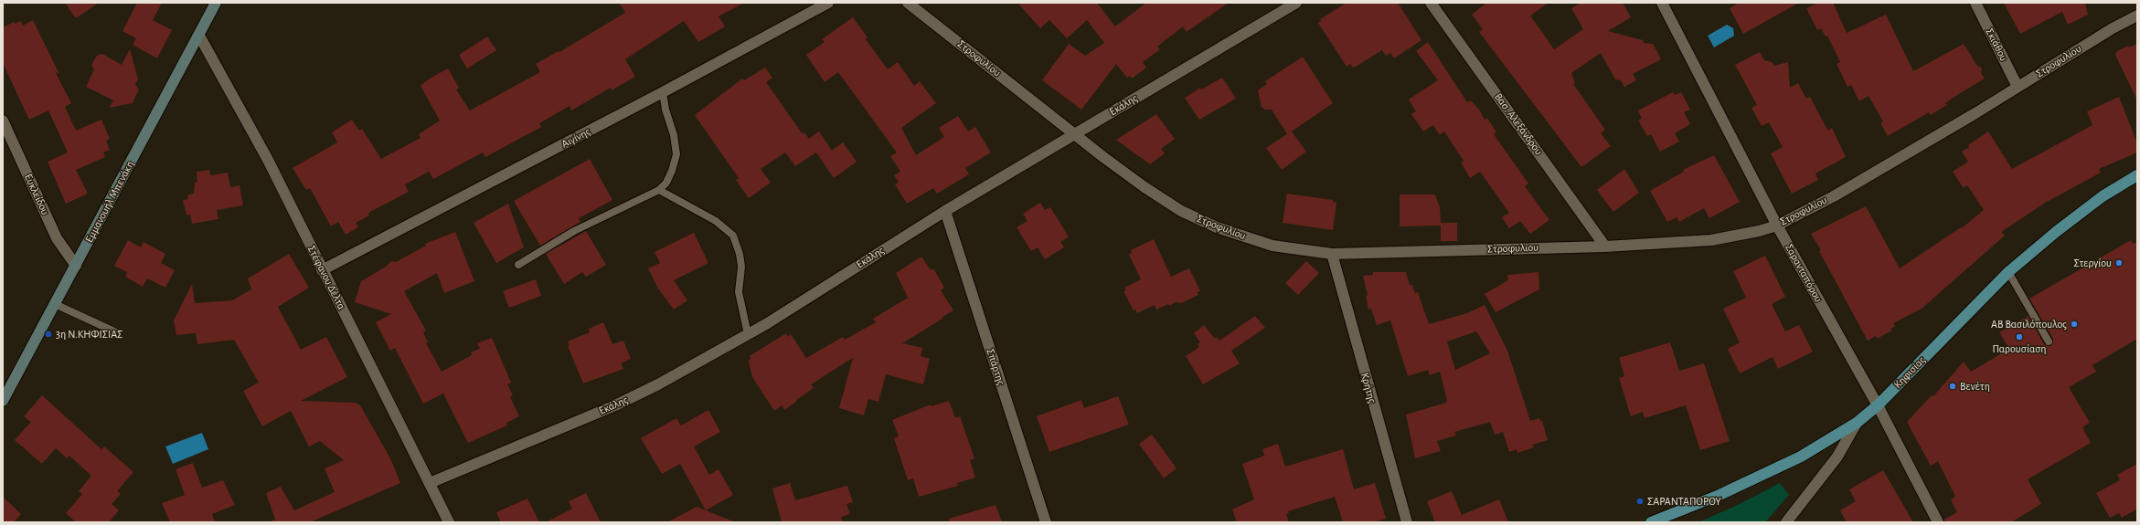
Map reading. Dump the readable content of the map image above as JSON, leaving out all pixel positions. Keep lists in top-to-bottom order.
{
  "streets": {
    "main road": ["Εμμανουήλ Μπενάκη", "Κηφισίας"],
    "street": [
      "Σκιάθου",
      "Στροφυλίου",
      "Εκάλης",
      "Βασ. Αλεξάνδρου",
      "Αιγίνης",
      "Ευκλείδου",
      "Σαρανταπόρου",
      "Στέφανου Δέλτα",
      "Σπάρτης",
      "Κρήτης"
    ]
  },
  "crossings": [
    ["Σκιάθου", "Στροφυλίου"],
    ["Στροφυλίου", "Εκάλης"],
    ["Στροφυλίου", "Βασ. Αλεξάνδρου"],
    ["Στροφυλίου", "Σαρανταπόρου"],
    ["Στροφυλίου", "Κρήτης"],
    ["Εκάλης", "Στέφανου Δέλτα"],
    ["Εκάλης", "Σπάρτης"],
    ["Αιγίνης", "Στέφανου Δέλτα"],
    ["Ευκλείδου", "Εμμανουήλ Μπενάκη"],
    ["Εμμανουήλ Μπενάκη", "Στέφανου Δέλτα"],
    ["Σαρανταπόρου", "Κηφισίας"]
  ],
  "places": [
    "Στεργίου",
    "ΑΒ Βασιλόπουλος",
    "3η Ν.ΚΗΦΙΣΙΑΣ",
    "Παρουσίαση",
    "Βενέτη",
    "ΣΑΡΑΝΤΑΠΟΡΟΥ"
  ]
}
